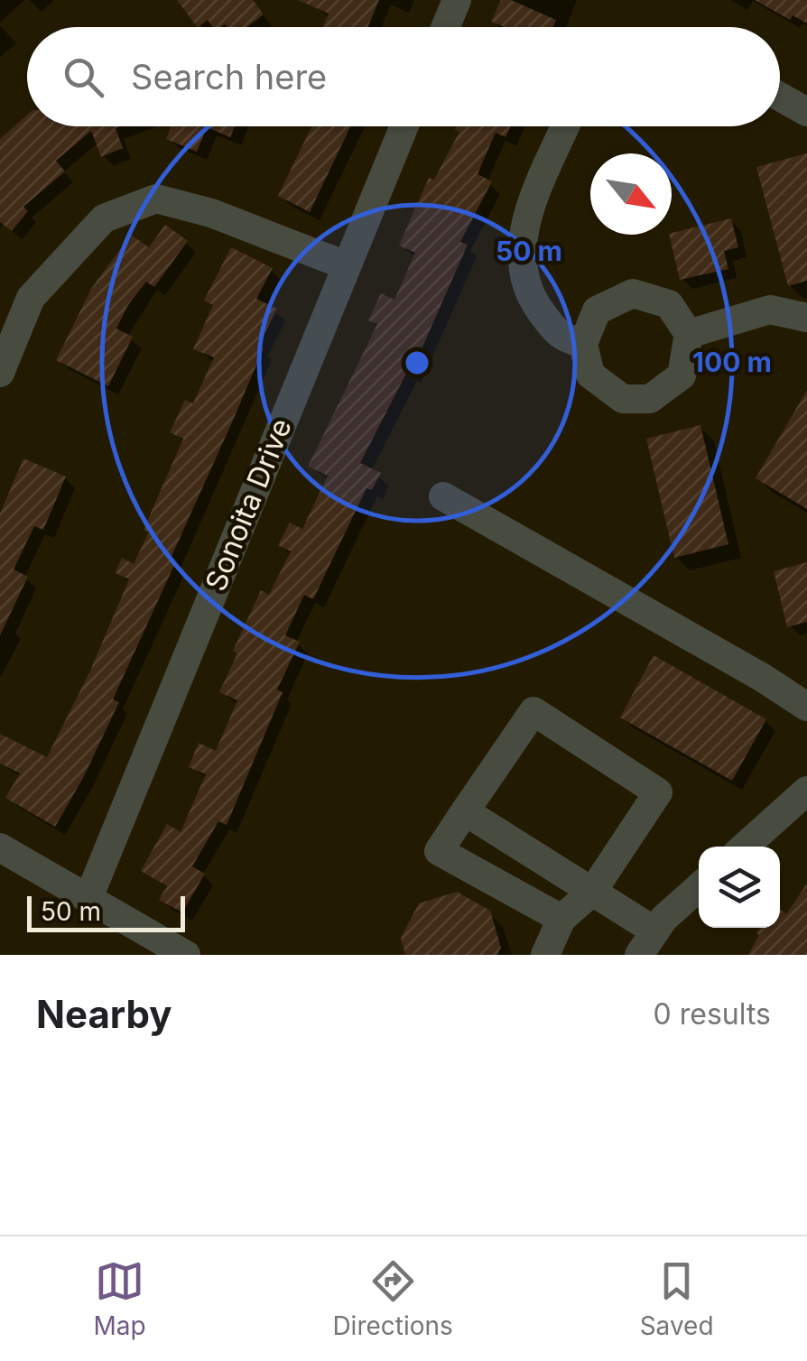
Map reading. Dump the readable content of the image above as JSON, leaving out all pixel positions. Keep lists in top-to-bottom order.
{
  "streets": {
    "street": ["Sonoita Drive"]
  },
  "scale_bar": "50 m",
  "north": "bottom right",
  "page": {
    "search": "Search here",
    "scale": "50 m",
    "heading": ["Nearby", "0 results"],
    "nav": ["Map", "Directions", "Saved"]
  },
  "rings": ["50 m", "100 m"]
}
